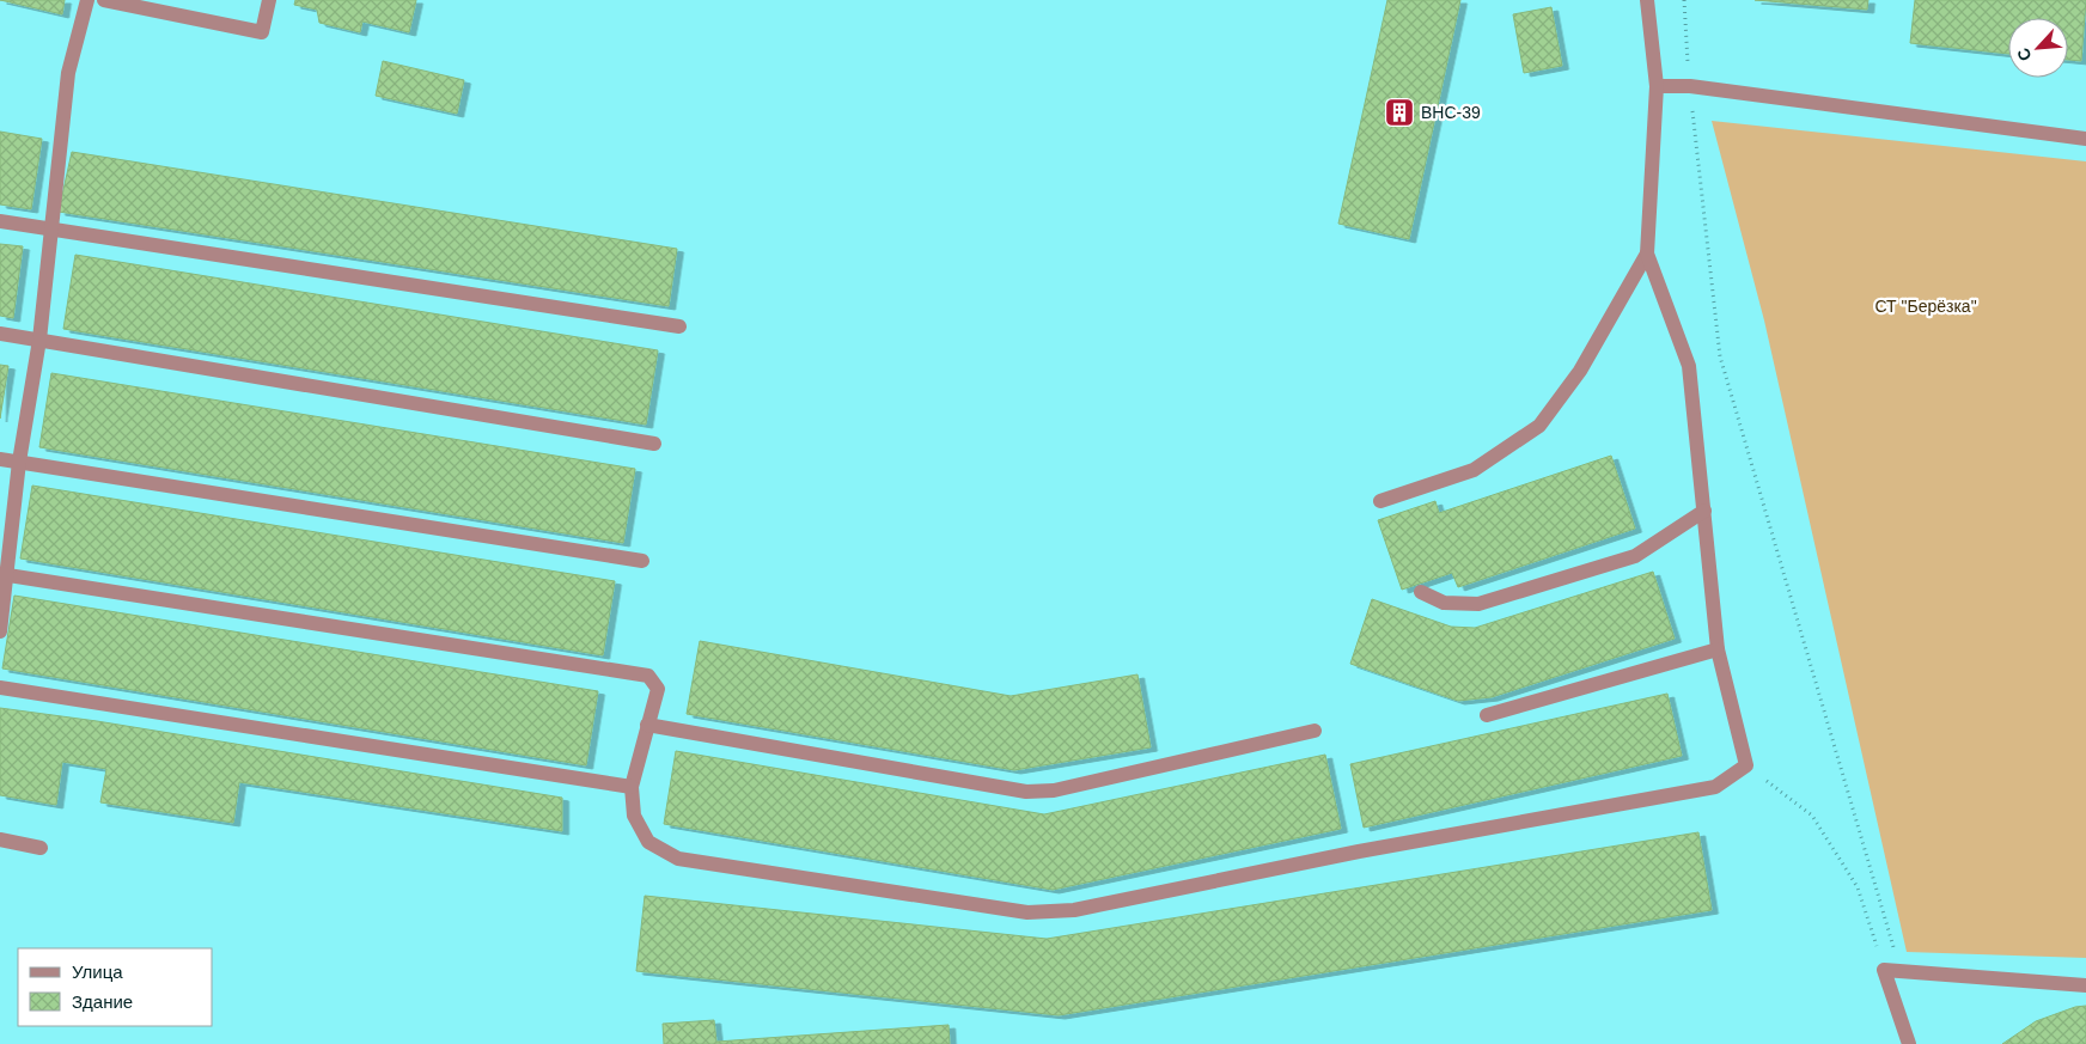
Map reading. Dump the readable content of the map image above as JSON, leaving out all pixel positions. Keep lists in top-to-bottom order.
{
  "parks": ["СТ \"Берёзка\""],
  "places": {
    "building": ["ВНС-39"]
  },
  "legend": ["Улица", "Здание"],
  "north": "bottom left"
}
